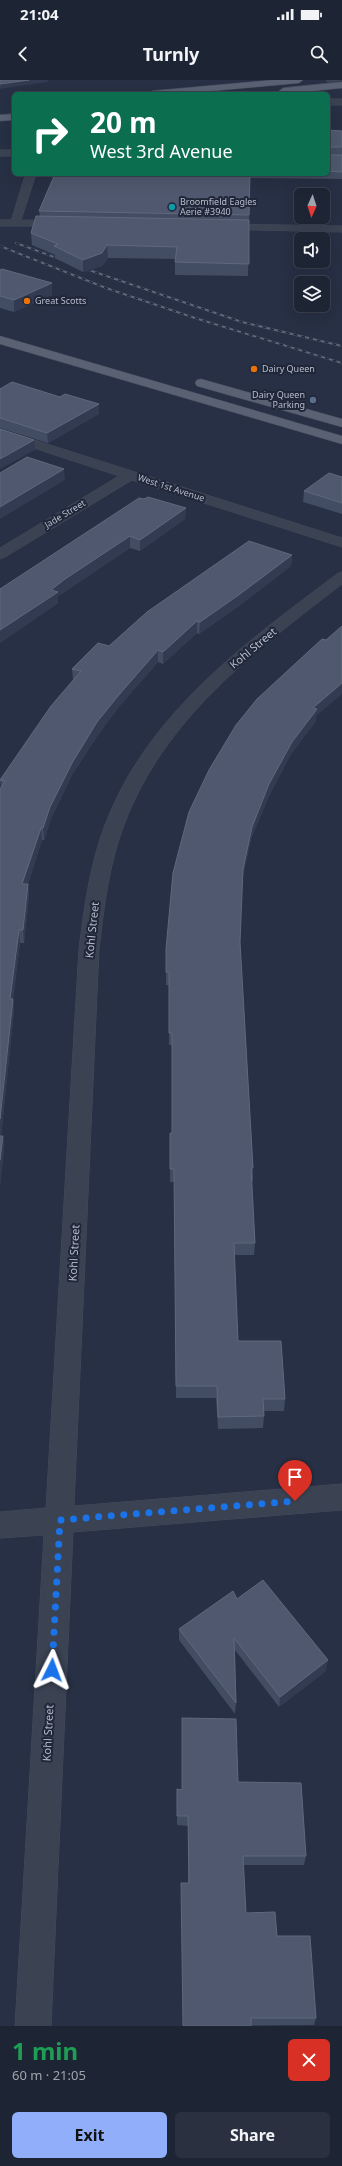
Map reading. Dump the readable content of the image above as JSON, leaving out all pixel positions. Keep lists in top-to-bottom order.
{
  "streets": {
    "street": ["West 1st Avenue", "Jade Street", "Kohl Street"]
  },
  "crossings": [
    ["West 1st Avenue", "Jade Street"]
  ],
  "places": [
    "Broomfield Eagles Aerie #3940",
    "Great Scotts",
    "Dairy Queen",
    "Dairy Queen Parking"
  ],
  "north": "bottom",
  "page": {
    "status": "21:04",
    "header": "Turnly",
    "turn": ["20 m", "West 3rd Avenue"],
    "heading": ["1 min", "60 m · 21:05"],
    "buttons": ["Exit", "Share"]
  }
}
